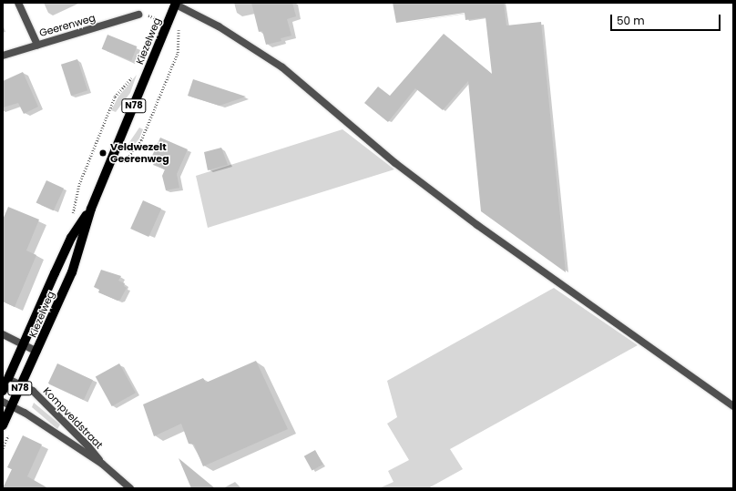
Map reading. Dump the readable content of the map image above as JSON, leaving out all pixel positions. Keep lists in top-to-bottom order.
{
  "streets": {
    "main road": ["Kiezelweg", "N78"],
    "street": ["Geerenweg", "Kompveldstraat"]
  },
  "crossings": [
    ["Kiezelweg", "Kompveldstraat"]
  ],
  "places": ["Veldwezelt Geerenweg"],
  "scale_bar": "50 m"
}
